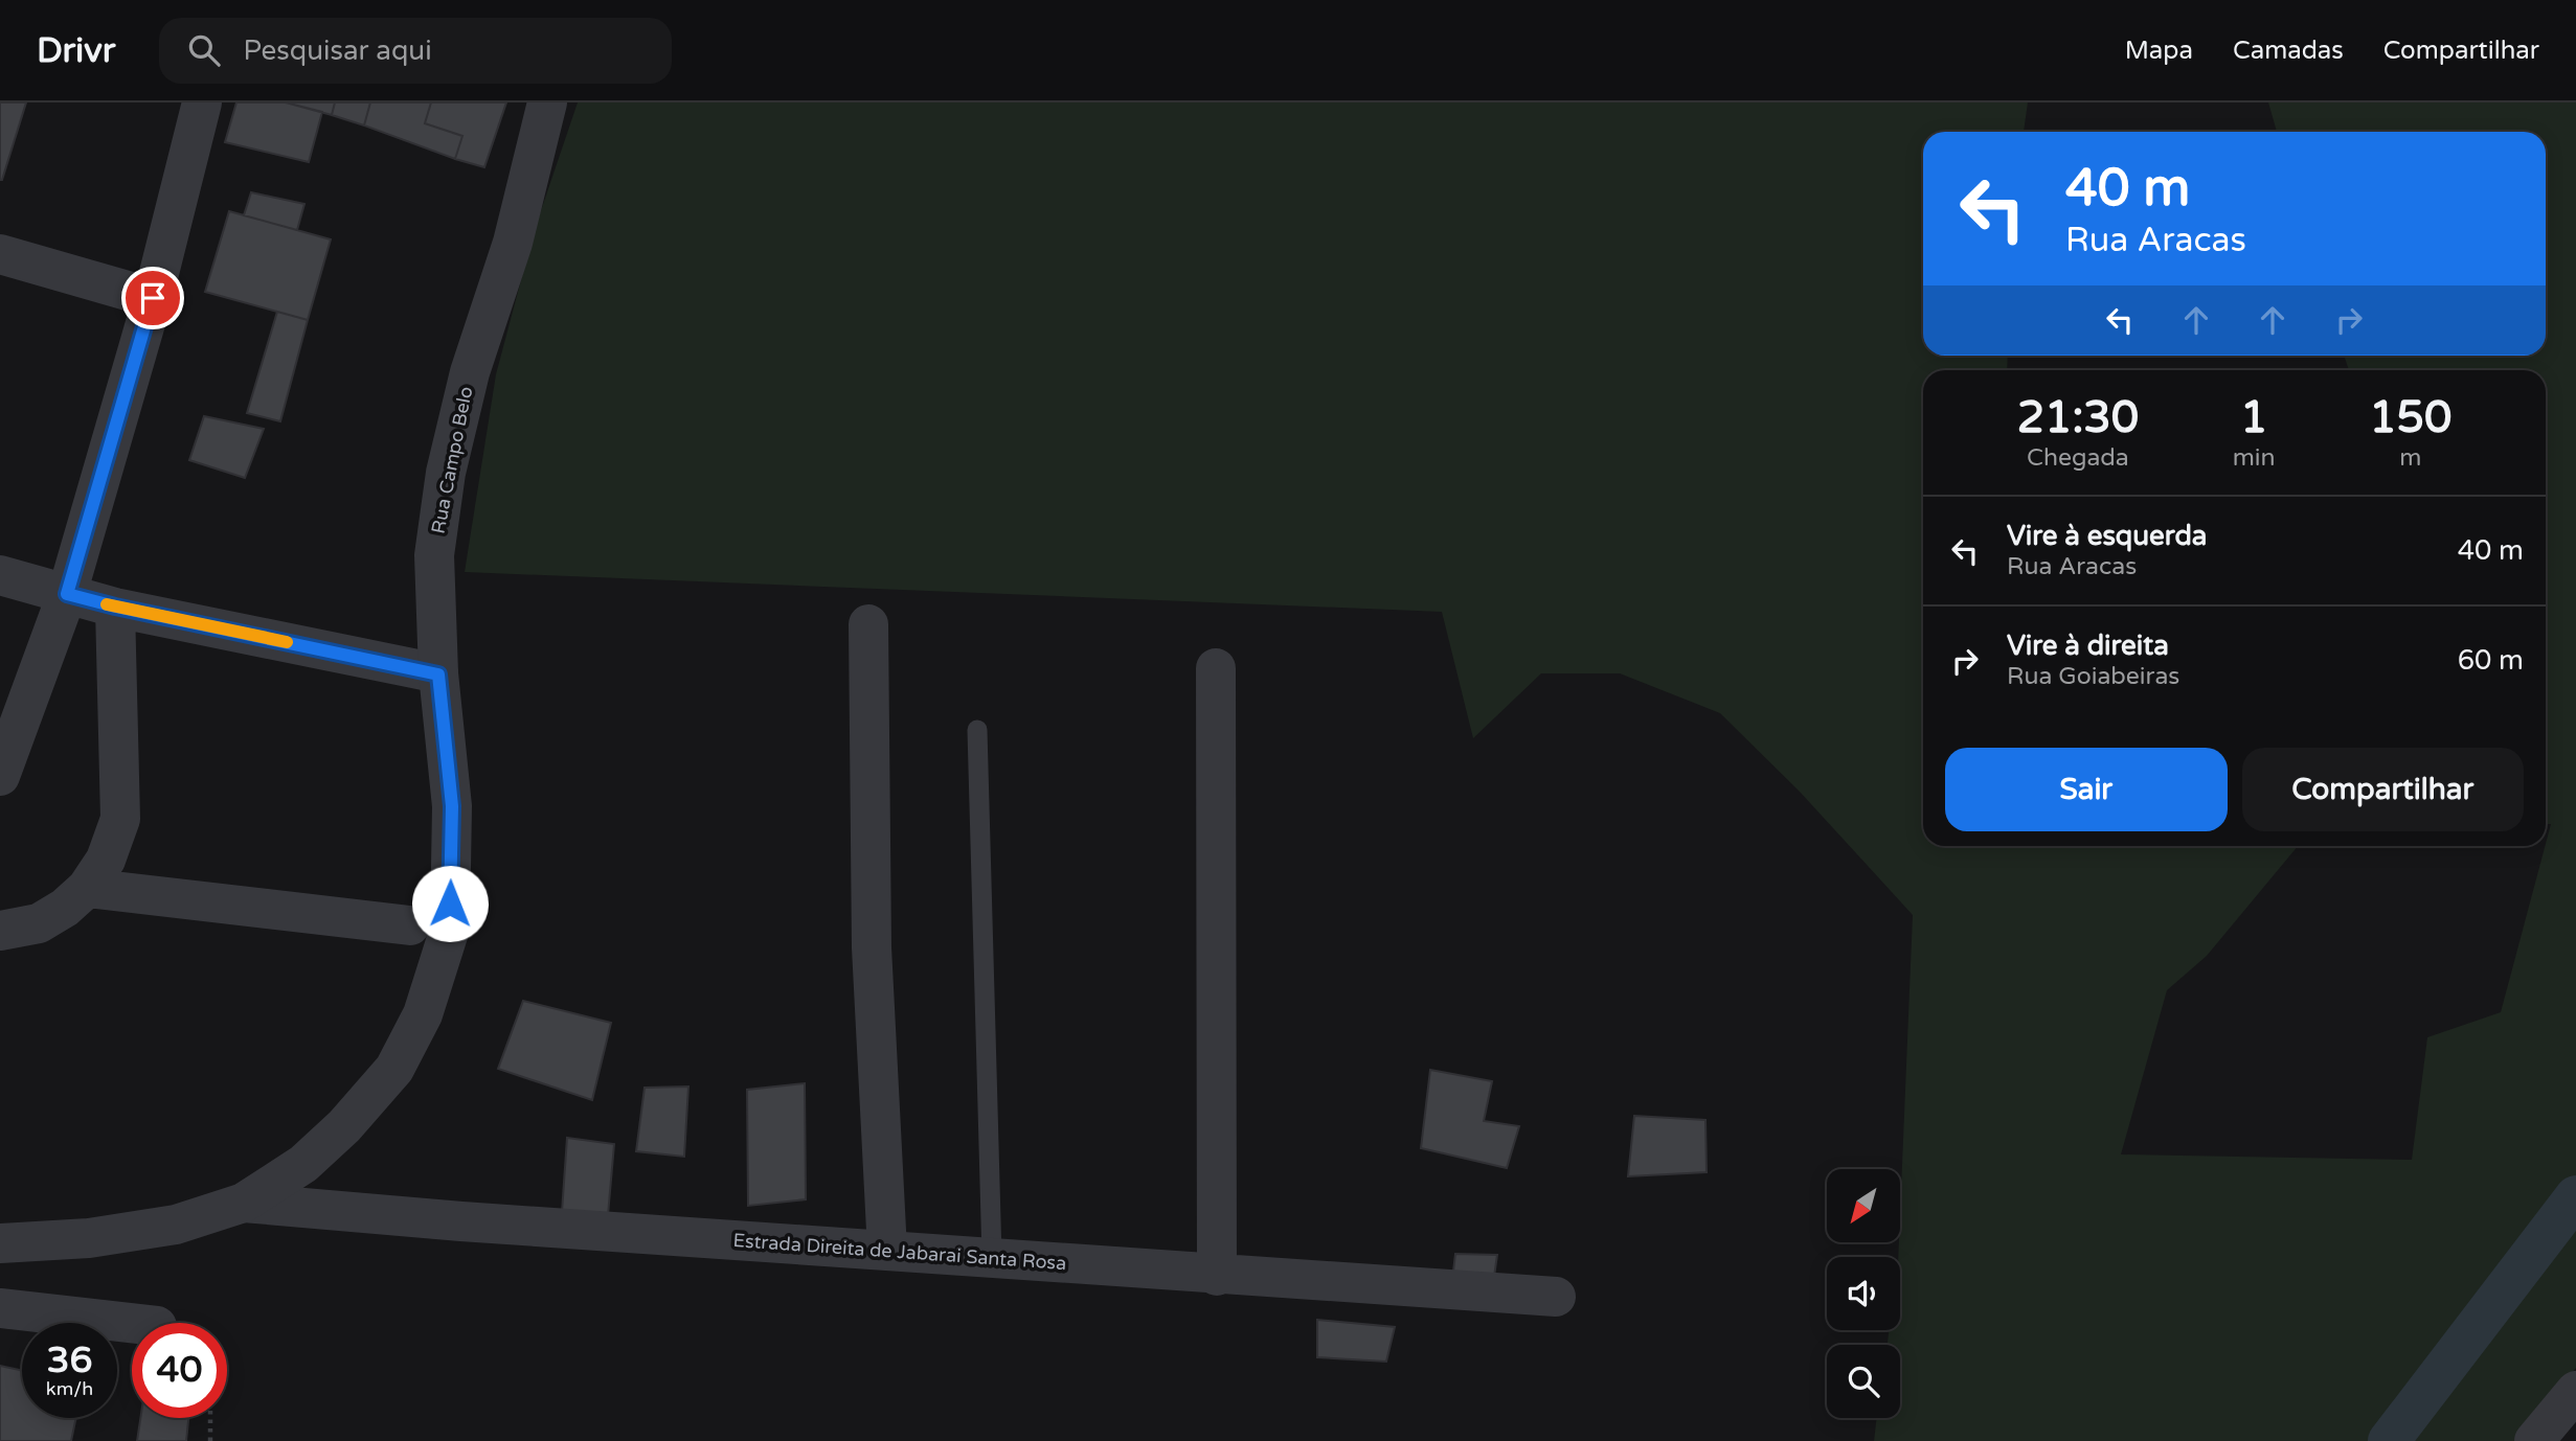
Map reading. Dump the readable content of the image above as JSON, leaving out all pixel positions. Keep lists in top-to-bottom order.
{
  "streets": {
    "street": ["Rua Campo Belo", "Estrada Direita de Jabarai Santa Rosa"]
  },
  "crossings": [
    ["Rua Campo Belo", "Estrada Direita de Jabarai Santa Rosa"]
  ],
  "north": "bottom left",
  "page": {
    "header": "Drivr",
    "search": "Pesquisar aqui",
    "nav": ["Mapa", "Camadas", "Compartilhar"],
    "turn": ["40 m", "Rua Aracas"],
    "eta": [
      "21:30",
      "Chegada",
      "1",
      "min",
      "150",
      "m"
    ],
    "list": [
      {
        "name": "Vire à esquerda",
        "note": "Rua Aracas",
        "value": "40 m"
      },
      {
        "name": "Vire à direita",
        "note": "Rua Goiabeiras",
        "value": "60 m"
      }
    ],
    "buttons": ["Sair", "Compartilhar"],
    "speed": "36 km/h",
    "limit": "40"
  }
}
